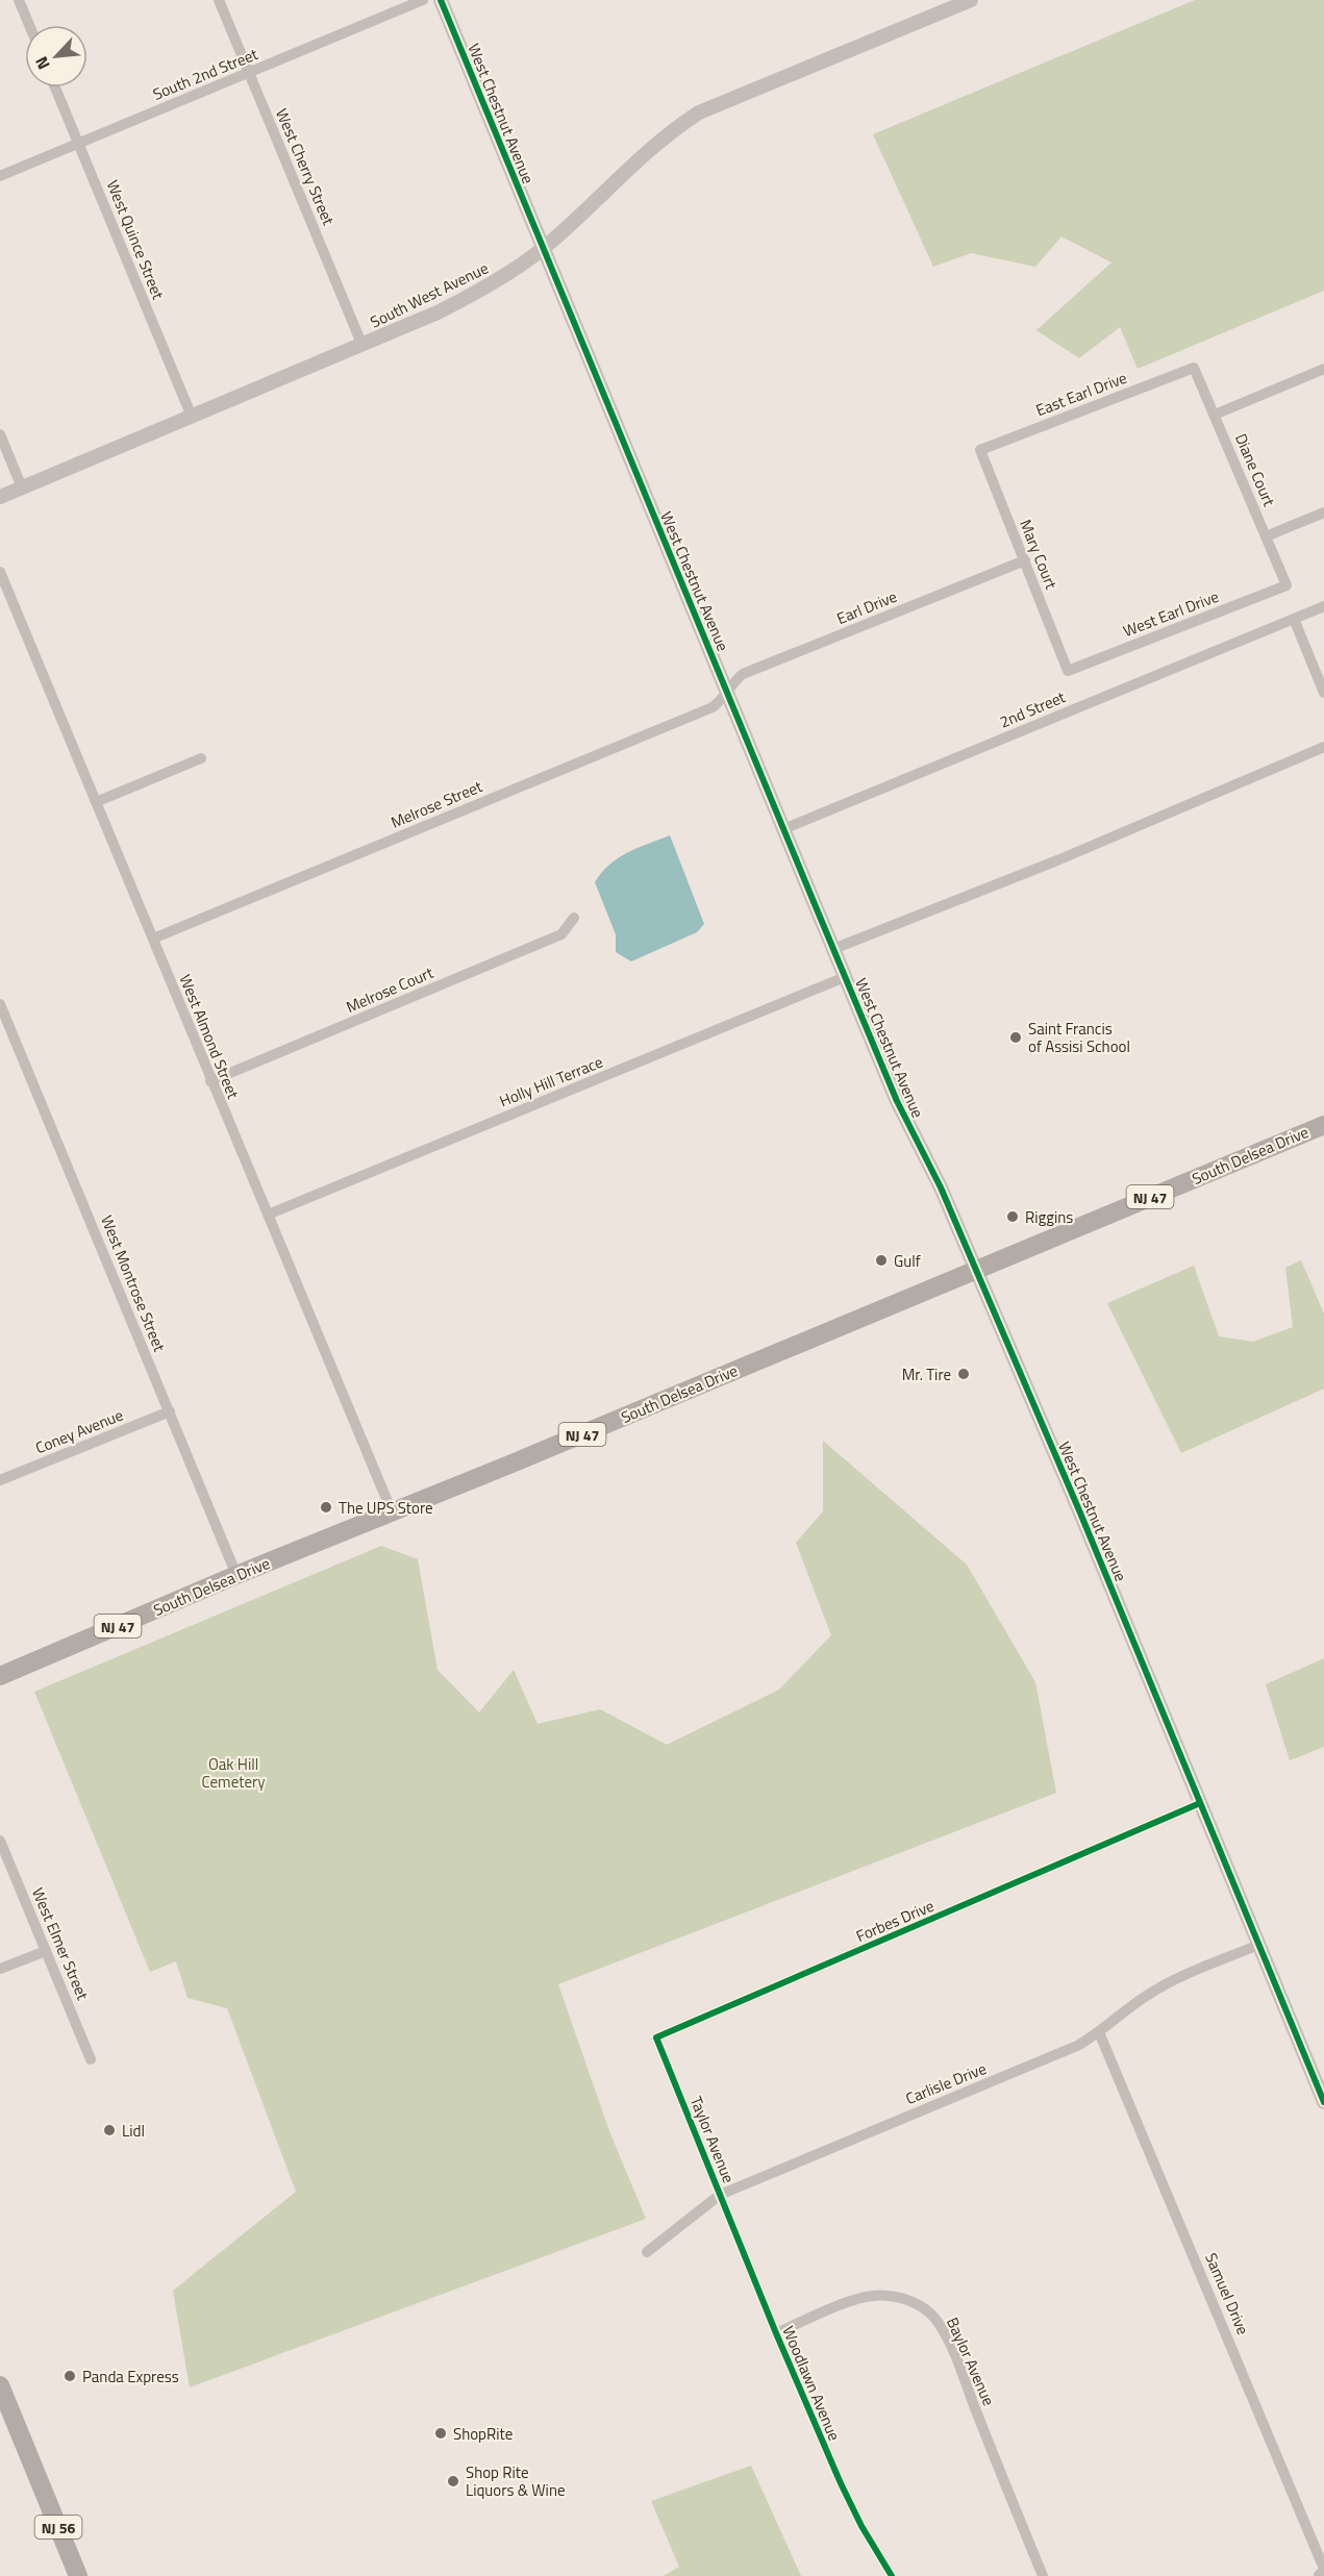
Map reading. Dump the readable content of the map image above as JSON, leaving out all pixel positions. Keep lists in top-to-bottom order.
{
  "streets": {
    "main road": ["South Delsea Drive", "NJ 47", "NJ 56"],
    "street": [
      "South 2nd Street",
      "West Chestnut Avenue",
      "West Cherry Street",
      "West Quince Street",
      "South West Avenue",
      "East Earl Drive",
      "Diane Court",
      "Mary Court",
      "Earl Drive",
      "West Earl Drive",
      "2nd Street",
      "Melrose Street",
      "Melrose Court",
      "West Almond Street",
      "Holly Hill Terrace",
      "West Montrose Street",
      "Coney Avenue",
      "Forbes Drive",
      "West Elmer Street",
      "Carlisle Drive",
      "Taylor Avenue",
      "Samuel Drive",
      "Baylor Avenue",
      "Woodlawn Avenue"
    ]
  },
  "crossings": [
    ["South 2nd Street", "West Cherry Street"],
    ["South 2nd Street", "West Quince Street"],
    ["West Chestnut Avenue", "South West Avenue"],
    ["West Chestnut Avenue", "Earl Drive"],
    ["West Chestnut Avenue", "2nd Street"],
    ["West Chestnut Avenue", "Melrose Street"],
    ["West Chestnut Avenue", "Holly Hill Terrace"],
    ["West Chestnut Avenue", "South Delsea Drive"],
    ["West Chestnut Avenue", "Forbes Drive"],
    ["West Chestnut Avenue", "Carlisle Drive"],
    ["West Cherry Street", "South West Avenue"],
    ["West Quince Street", "South West Avenue"],
    ["East Earl Drive", "Diane Court"],
    ["East Earl Drive", "Mary Court"],
    ["Diane Court", "West Earl Drive"],
    ["Mary Court", "Earl Drive"],
    ["Mary Court", "West Earl Drive"],
    ["Earl Drive", "Melrose Street"],
    ["Melrose Street", "West Almond Street"],
    ["Melrose Court", "West Almond Street"],
    ["West Almond Street", "Holly Hill Terrace"],
    ["West Almond Street", "South Delsea Drive"],
    ["South Delsea Drive", "West Montrose Street"],
    ["West Montrose Street", "Coney Avenue"],
    ["Forbes Drive", "Taylor Avenue"],
    ["Carlisle Drive", "Taylor Avenue"],
    ["Carlisle Drive", "Samuel Drive"],
    ["Carlisle Drive", "Woodlawn Avenue"],
    ["Taylor Avenue", "Woodlawn Avenue"],
    ["Baylor Avenue", "Woodlawn Avenue"]
  ],
  "parks": ["Oak Hill Cemetery"],
  "places": [
    "Saint Francis of Assisi School",
    "Riggins",
    "Gulf",
    "Mr. Tire",
    "The UPS Store",
    "Lidl",
    "Panda Express",
    "ShopRite",
    "Shop Rite Liquors & Wine"
  ],
  "north": "bottom left"
}
